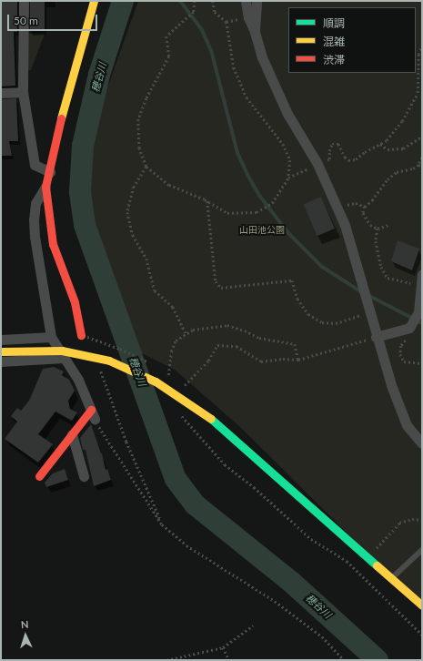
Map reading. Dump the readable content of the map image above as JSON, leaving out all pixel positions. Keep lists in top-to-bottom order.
{
  "water": ["穂谷川"],
  "parks": ["山田池公園"],
  "legend": ["順調", "混雑", "渋滞"],
  "scale_bar": "50 m",
  "north": "top"
}
